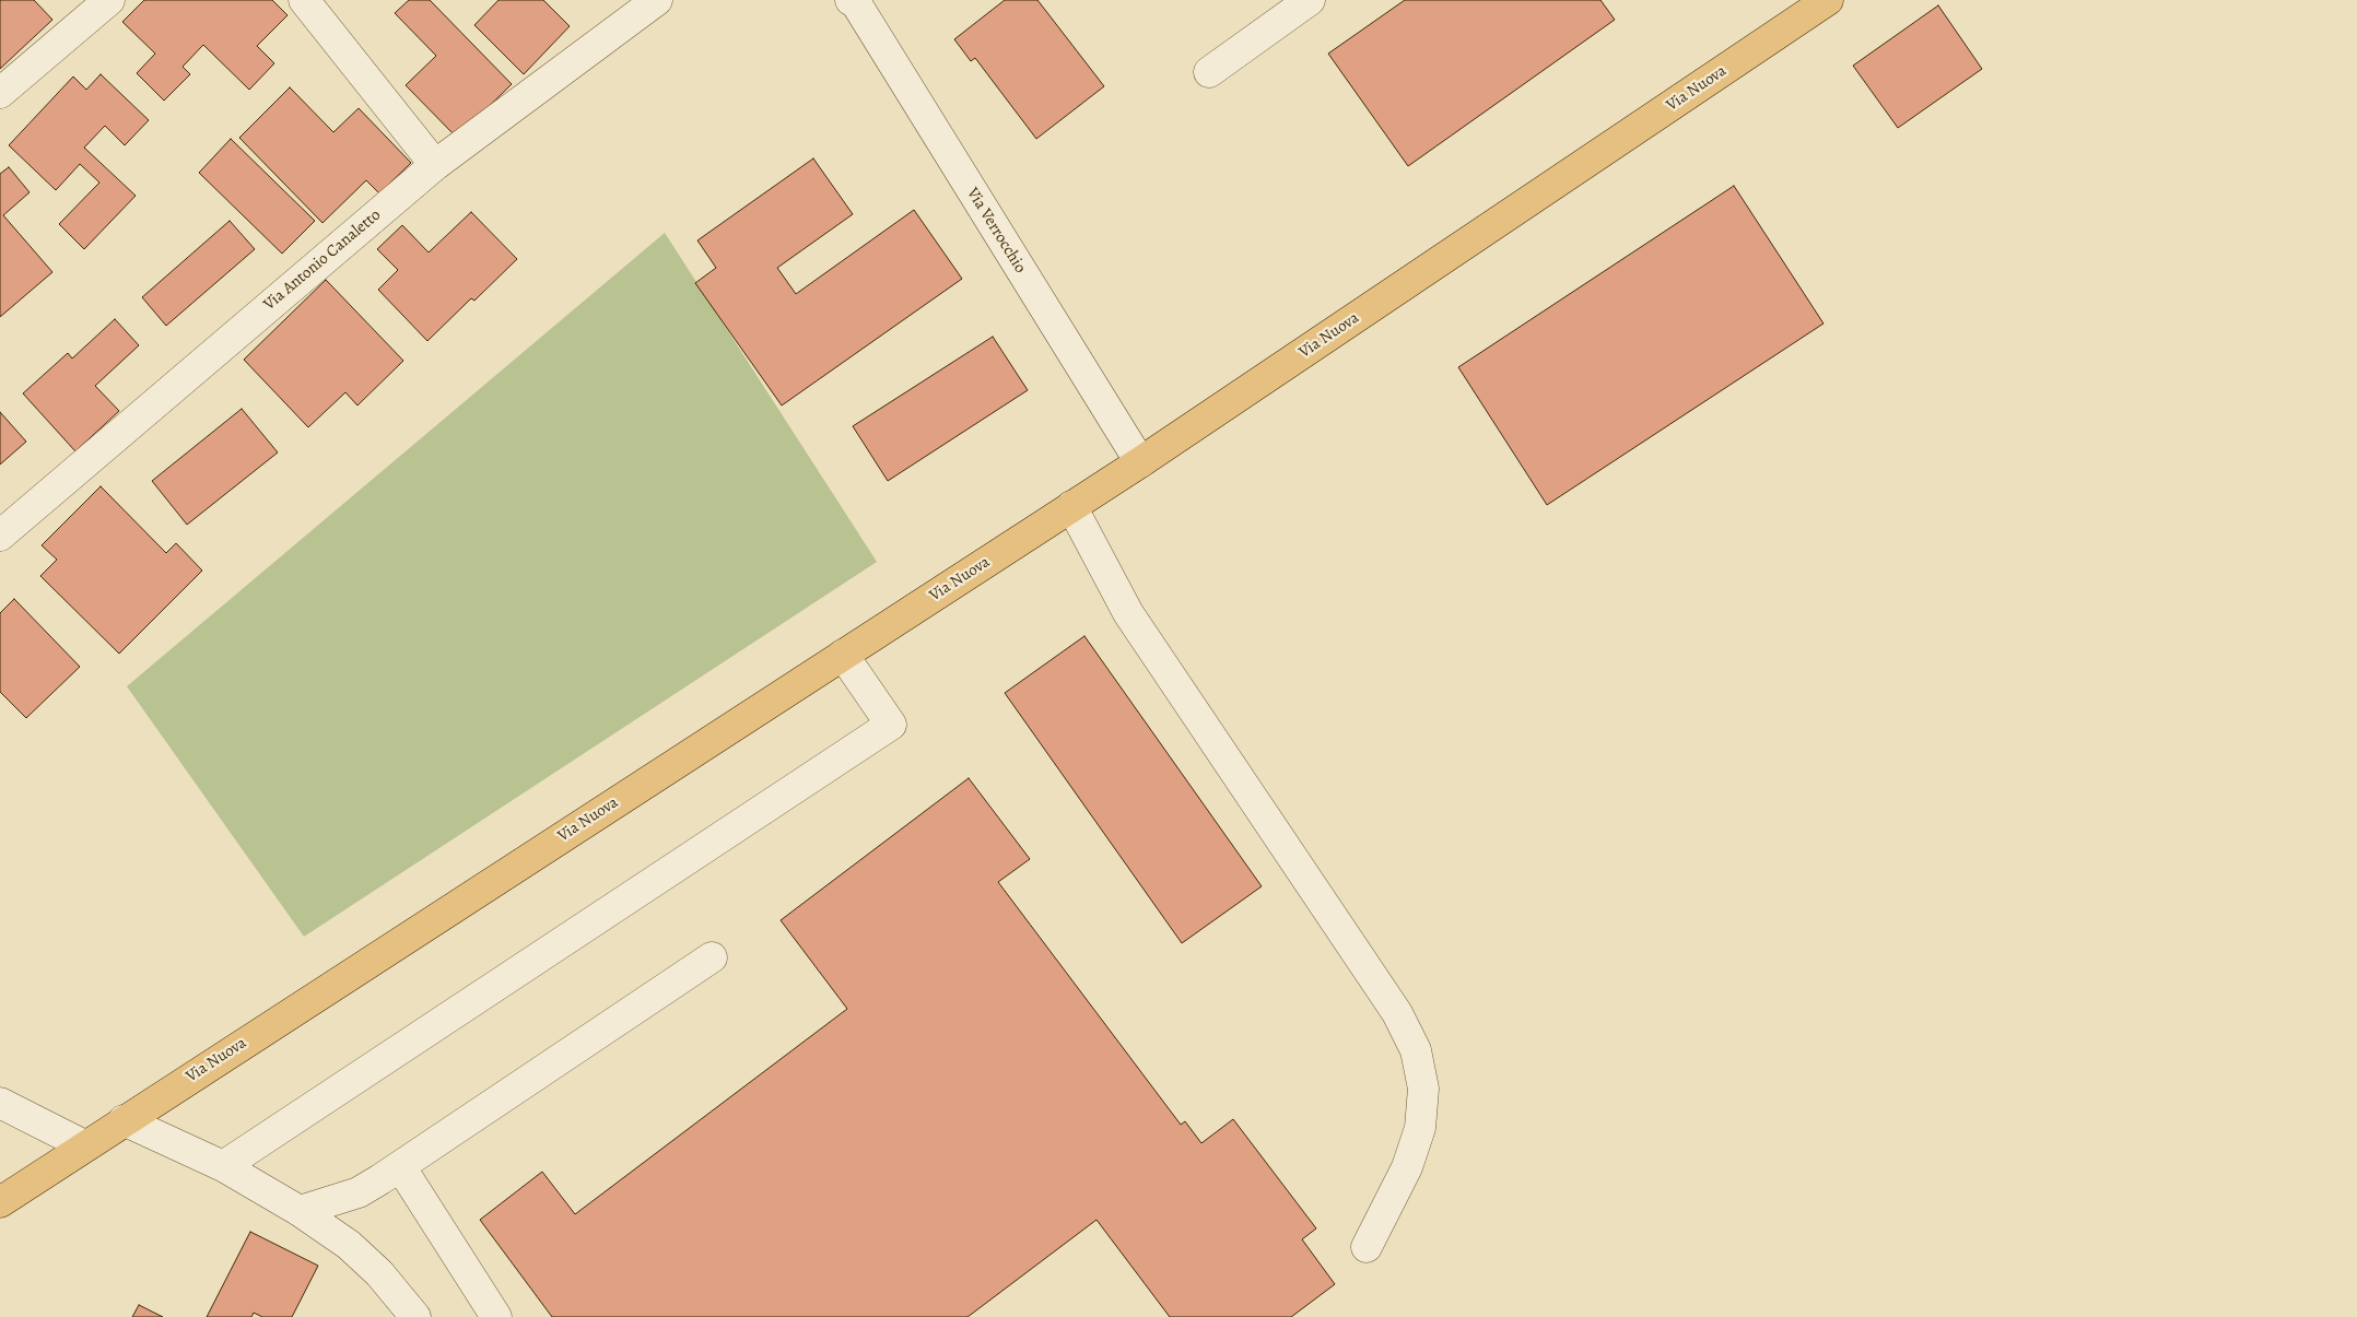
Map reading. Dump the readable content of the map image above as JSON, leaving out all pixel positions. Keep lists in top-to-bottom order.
{
  "streets": {
    "main road": ["Via Nuova"],
    "street": ["Via Verrocchio", "Via Antonio Canaletto"]
  },
  "crossings": [
    ["Via Nuova", "Via Verrocchio"]
  ]
}
